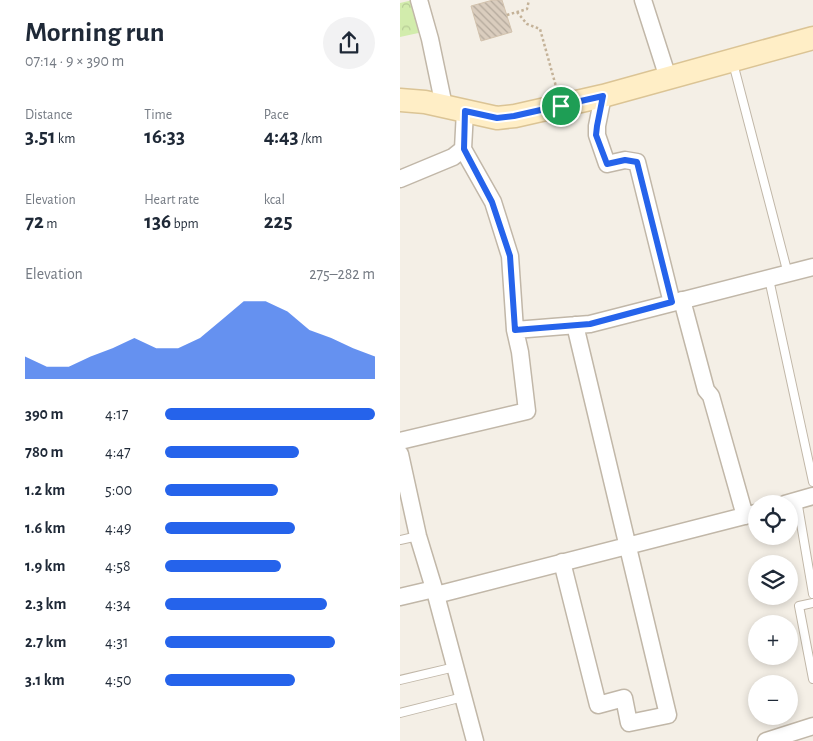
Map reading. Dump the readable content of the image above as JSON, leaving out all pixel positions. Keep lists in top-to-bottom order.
{
  "page": {
    "heading": ["Morning run", "07:14 · 9 × 390 m"],
    "stats": [
      ["Distance", "3.51 km"],
      ["Time", "16:33"],
      ["Pace", "4:43 /km"],
      ["Elevation", "72 m"],
      ["Heart rate", "136 bpm"],
      ["kcal", "225"]
    ],
    "chart": ["Elevation", "275–282 m"],
    "list": [
      {
        "name": "390 m",
        "note": "4:17"
      },
      {
        "name": "780 m",
        "note": "4:47"
      },
      {
        "name": "1.2 km",
        "note": "5:00"
      },
      {
        "name": "1.6 km",
        "note": "4:49"
      },
      {
        "name": "1.9 km",
        "note": "4:58"
      },
      {
        "name": "2.3 km",
        "note": "4:34"
      },
      {
        "name": "2.7 km",
        "note": "4:31"
      },
      {
        "name": "3.1 km",
        "note": "4:50"
      }
    ],
    "map_buttons": ["+", "−"]
  }
}
